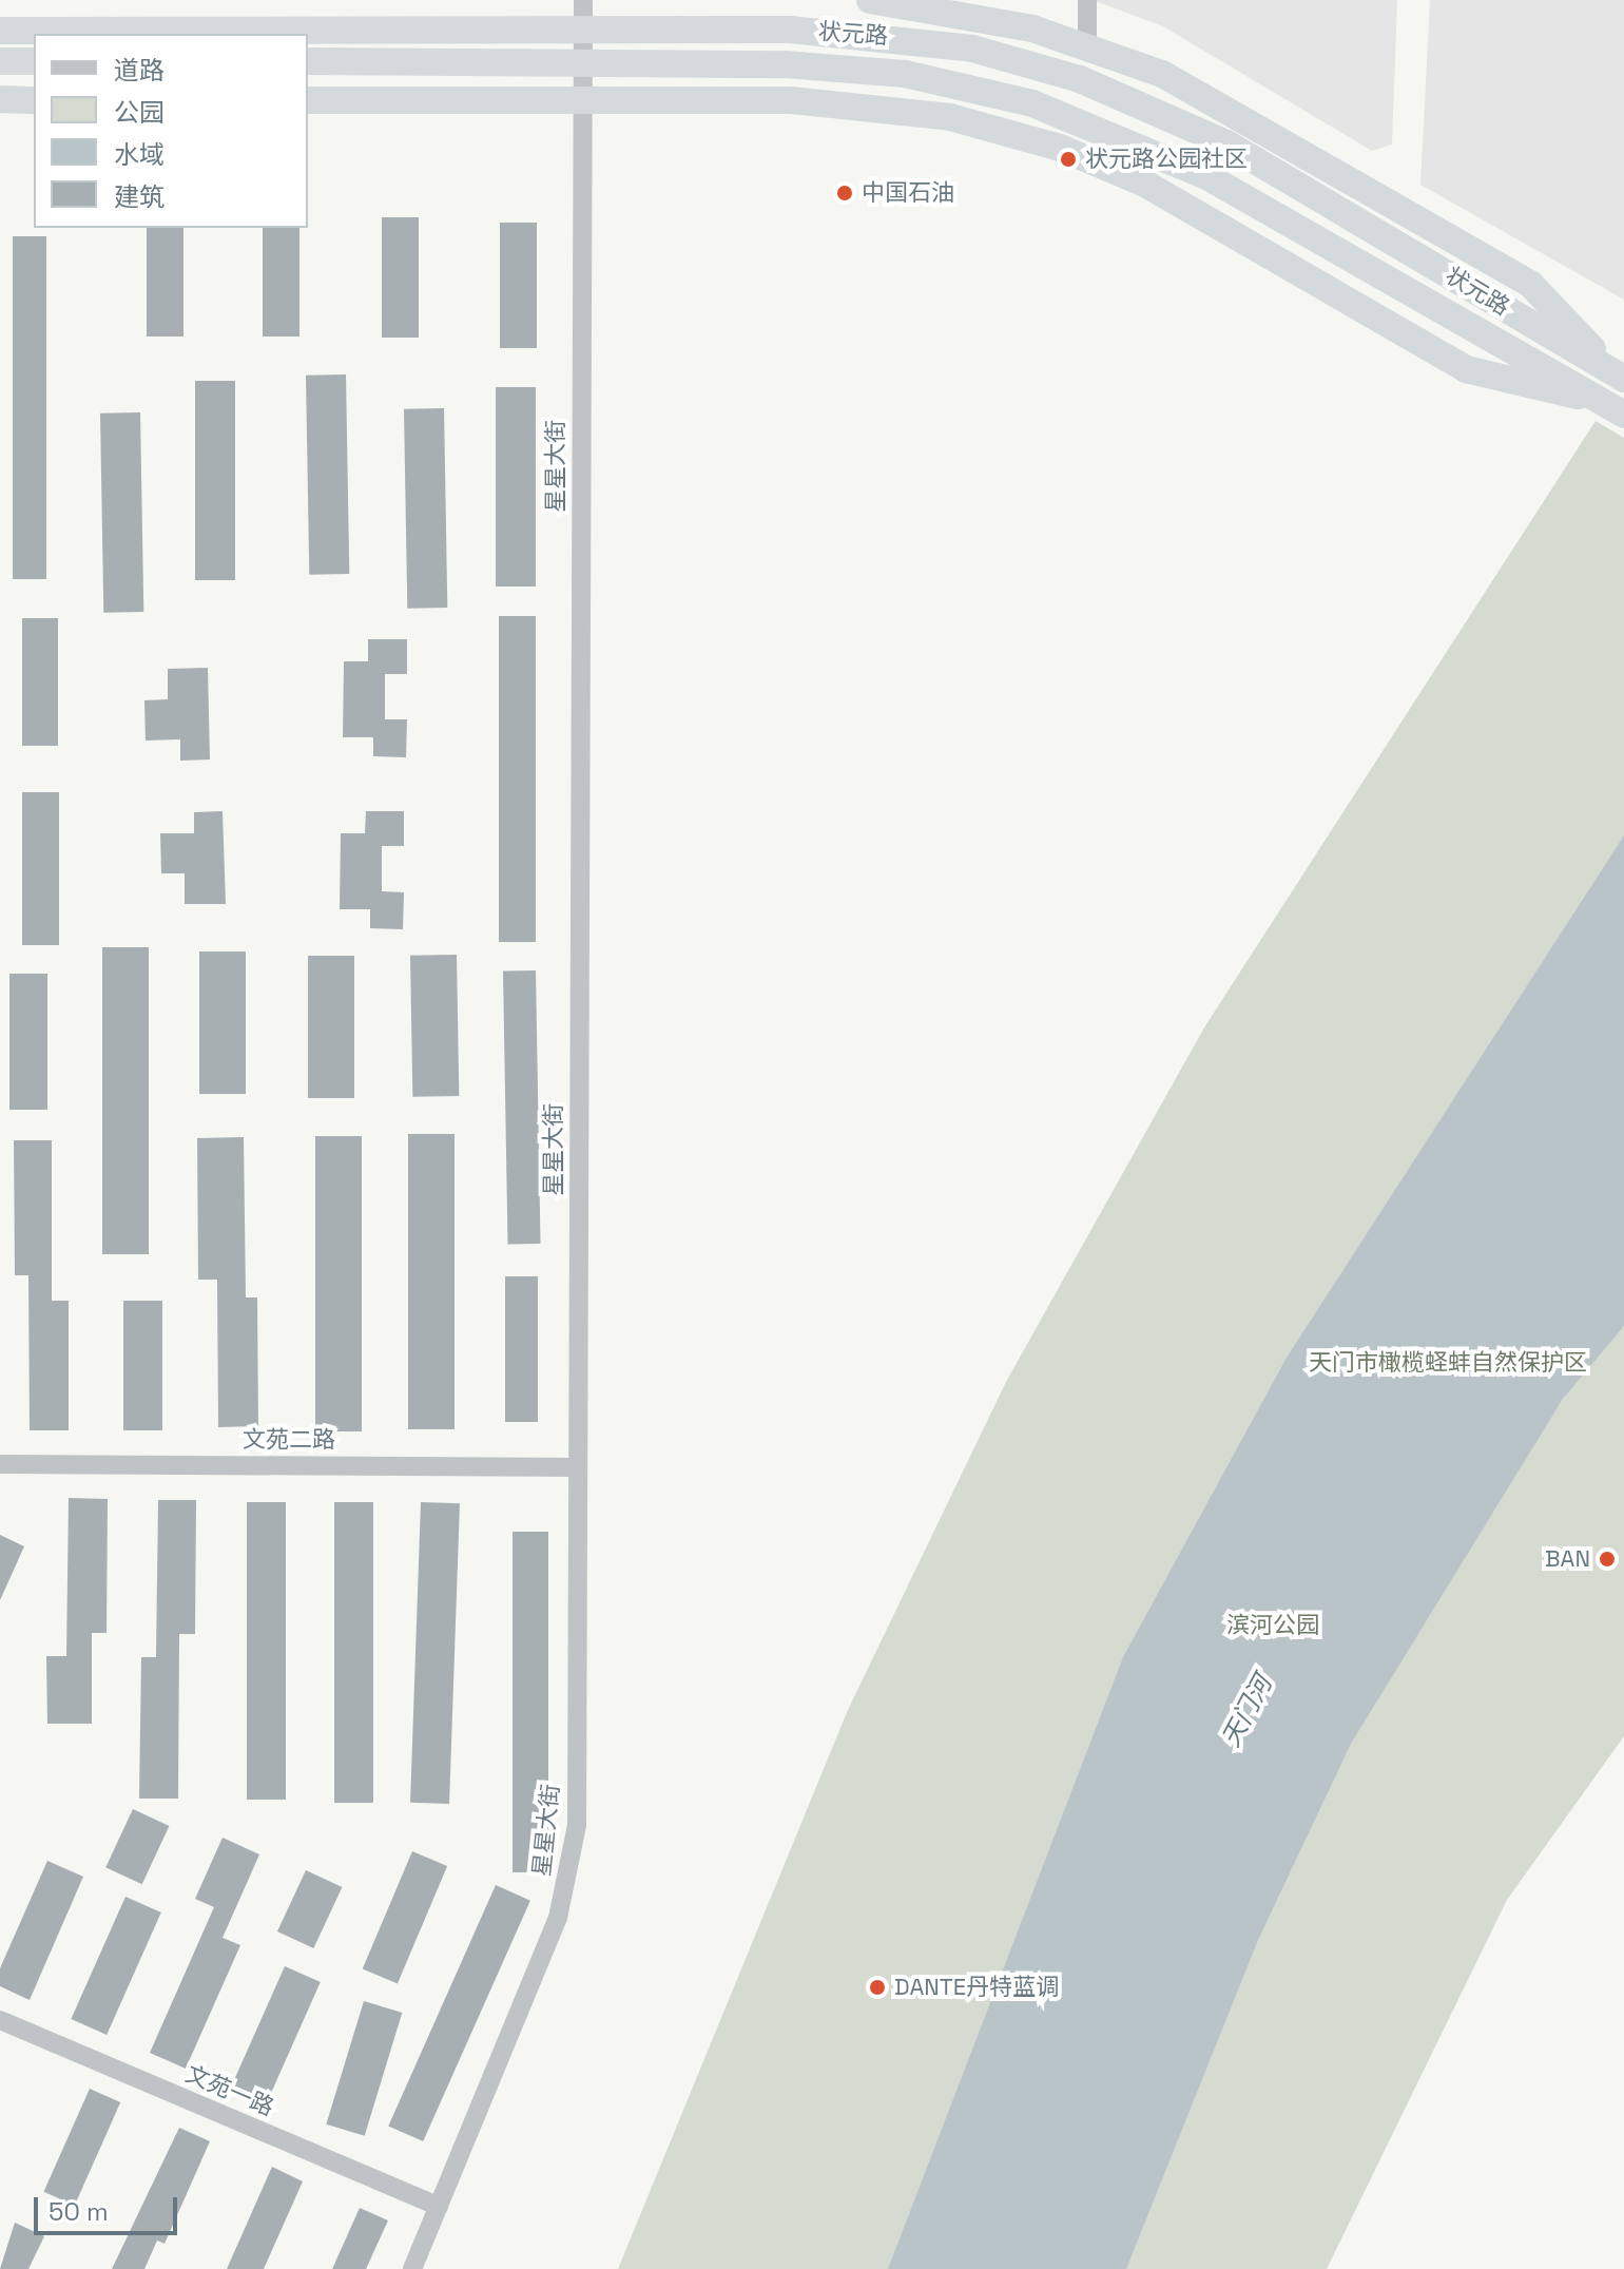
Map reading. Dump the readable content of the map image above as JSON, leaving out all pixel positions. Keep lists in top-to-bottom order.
{
  "streets": {
    "highway": ["状元路"],
    "street": ["星星大街", "文苑二路", "文苑一路"]
  },
  "crossings": [
    ["状元路", "星星大街"],
    ["星星大街", "文苑二路"],
    ["星星大街", "文苑一路"]
  ],
  "water": ["天门河"],
  "parks": ["天门市橄榄蛏蚌自然保护区", "滨河公园"],
  "places": [
    "状元路公园社区",
    "中国石油",
    "BAN",
    "DANTE丹特蓝调"
  ],
  "legend": [
    "道路",
    "公园",
    "水域",
    "建筑"
  ],
  "scale_bar": "50 m"
}
